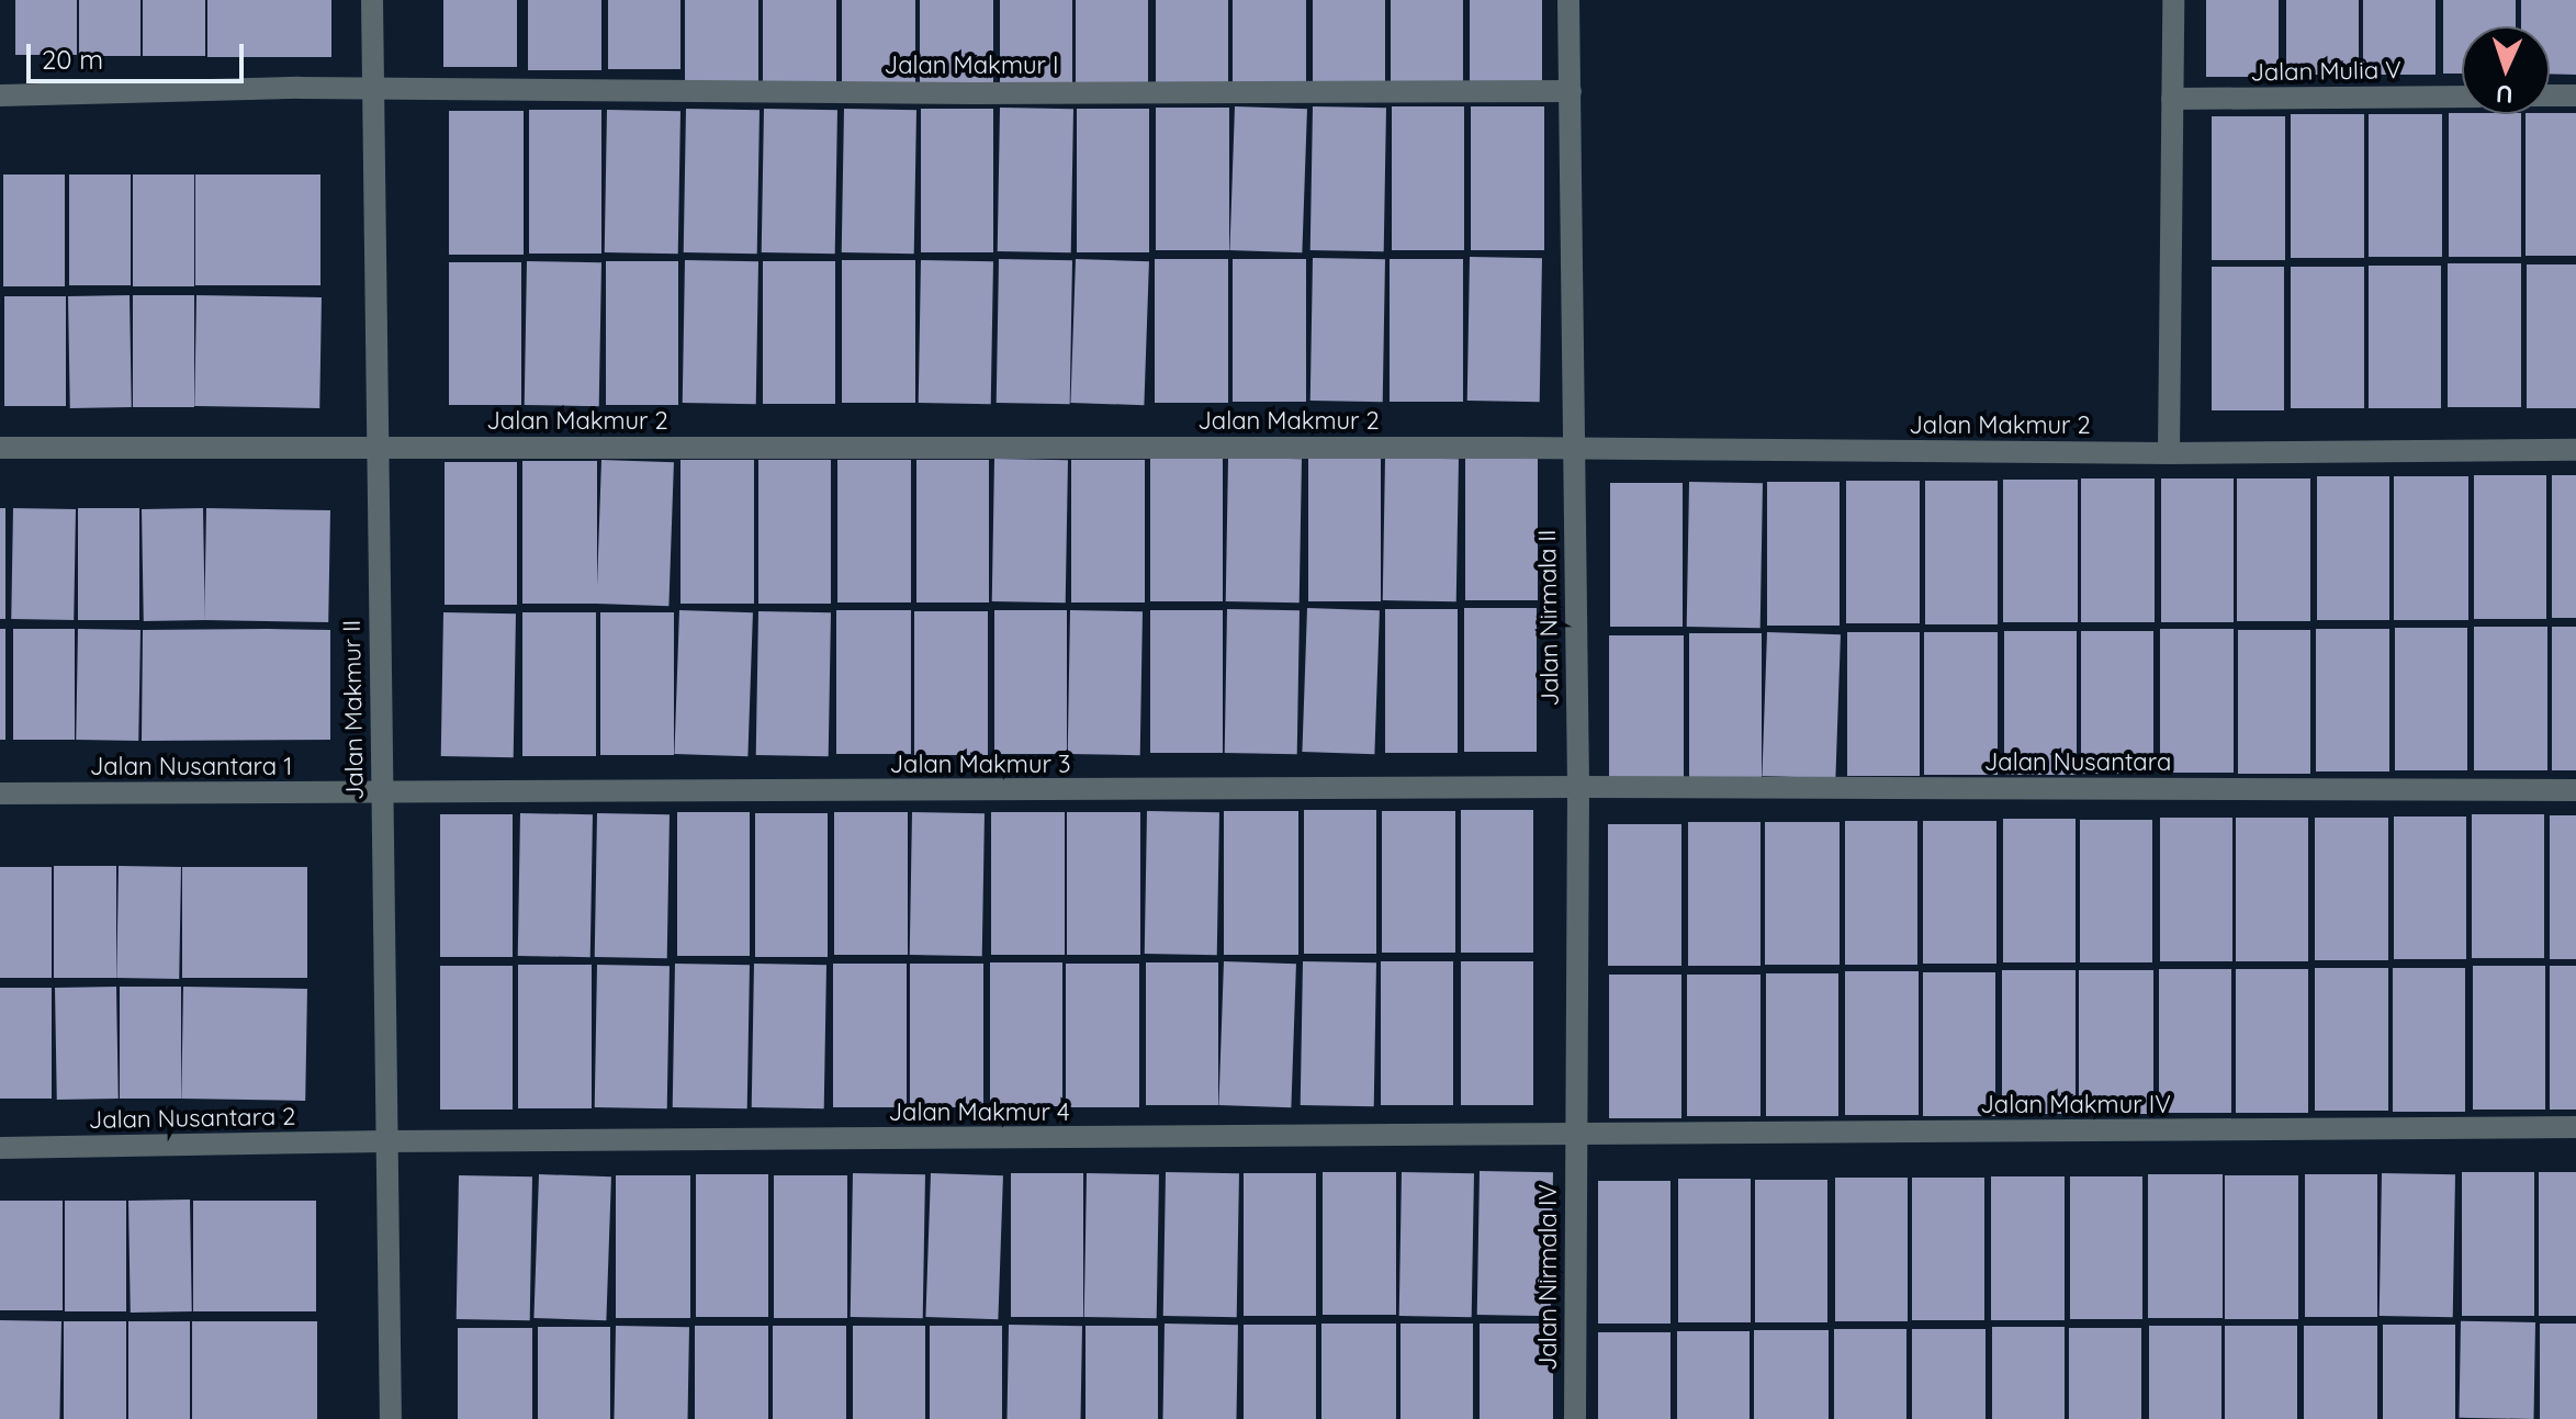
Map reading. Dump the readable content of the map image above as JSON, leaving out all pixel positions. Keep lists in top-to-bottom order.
{
  "streets": {
    "street": [
      "Jalan Makmur I",
      "Jalan Mulia V",
      "Jalan Makmur 2",
      "Jalan Nirmala II",
      "Jalan Makmur II",
      "Jalan Nusantara",
      "Jalan Makmur 3",
      "Jalan Nusantara 1",
      "Jalan Makmur IV",
      "Jalan Makmur 4",
      "Jalan Nusantara 2",
      "Jalan Nirmala IV"
    ]
  },
  "crossings": [
    ["Jalan Makmur I", "Jalan Nirmala II"],
    ["Jalan Makmur I", "Jalan Makmur II"],
    ["Jalan Makmur 2", "Jalan Nirmala II"],
    ["Jalan Makmur 2", "Jalan Makmur II"],
    ["Jalan Nirmala II", "Jalan Nusantara"],
    ["Jalan Nirmala II", "Jalan Makmur 3"],
    ["Jalan Nirmala II", "Jalan Makmur IV"],
    ["Jalan Nirmala II", "Jalan Makmur 4"],
    ["Jalan Nirmala II", "Jalan Nirmala IV"],
    ["Jalan Makmur II", "Jalan Makmur 3"],
    ["Jalan Makmur II", "Jalan Nusantara 1"],
    ["Jalan Makmur II", "Jalan Makmur 4"],
    ["Jalan Makmur II", "Jalan Nusantara 2"],
    ["Jalan Nusantara", "Jalan Makmur 3"],
    ["Jalan Makmur 3", "Jalan Nusantara 1"],
    ["Jalan Makmur IV", "Jalan Makmur 4"],
    ["Jalan Makmur IV", "Jalan Nirmala IV"],
    ["Jalan Makmur 4", "Jalan Nusantara 2"],
    ["Jalan Makmur 4", "Jalan Nirmala IV"]
  ],
  "scale_bar": "20 m",
  "north": "bottom"
}
